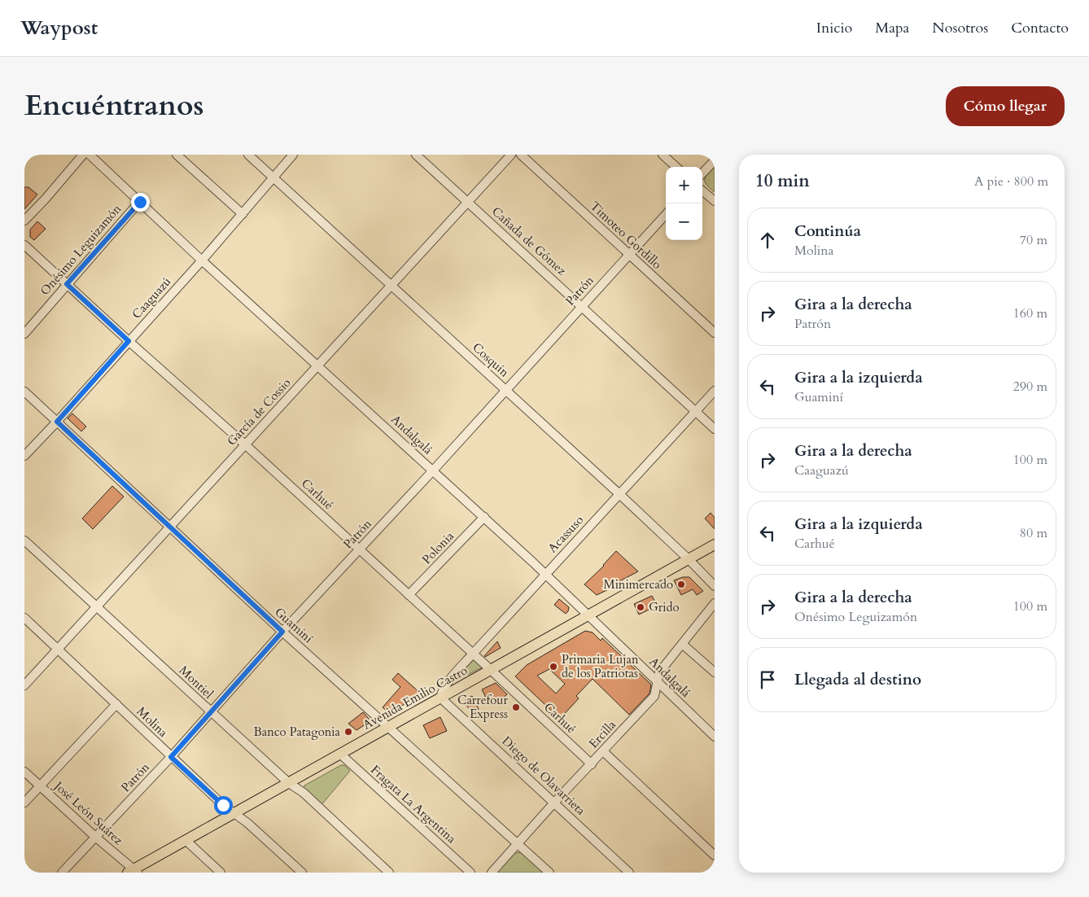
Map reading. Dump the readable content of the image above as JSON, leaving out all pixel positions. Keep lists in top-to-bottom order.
{
  "streets": {
    "main road": ["Avenida Emilio Castro"],
    "street": [
      "Timoteo Gordillo",
      "Cañada de Gómez",
      "Onésimo Leguizamón",
      "Patrón",
      "Caaguazú",
      "Cosquín",
      "García de Cossio",
      "Andalgalá",
      "Carhué",
      "Acassuso",
      "Polonia",
      "Guaminí",
      "Montiel",
      "Molina",
      "Ercilla",
      "Diego de Olavarrieta",
      "Fragata La Argentina",
      "José León Suárez"
    ]
  },
  "crossings": [
    ["Timoteo Gordillo", "Patrón"],
    ["Cañada de Gómez", "Patrón"],
    ["Cañada de Gómez", "García de Cossio"],
    ["Cañada de Gómez", "Acassuso"],
    ["Onésimo Leguizamón", "Andalgalá"],
    ["Onésimo Leguizamón", "Carhué"],
    ["Patrón", "Cosquín"],
    ["Patrón", "Andalgalá"],
    ["Patrón", "Carhué"],
    ["Patrón", "Guaminí"],
    ["Patrón", "Montiel"],
    ["Patrón", "Molina"],
    ["Patrón", "José León Suárez"],
    ["Caaguazú", "Cosquín"],
    ["Caaguazú", "Andalgalá"],
    ["Caaguazú", "Carhué"],
    ["Caaguazú", "Guaminí"],
    ["Cosquín", "García de Cossio"],
    ["Cosquín", "Acassuso"],
    ["Cosquín", "Avenida Emilio Castro"],
    ["García de Cossio", "Andalgalá"],
    ["García de Cossio", "Carhué"],
    ["García de Cossio", "Guaminí"],
    ["García de Cossio", "Montiel"],
    ["García de Cossio", "Molina"],
    ["Andalgalá", "Acassuso"],
    ["Andalgalá", "Polonia"],
    ["Andalgalá", "Avenida Emilio Castro"],
    ["Andalgalá", "Ercilla"],
    ["Carhué", "Acassuso"],
    ["Carhué", "Polonia"],
    ["Carhué", "Avenida Emilio Castro"],
    ["Carhué", "Ercilla"],
    ["Acassuso", "Avenida Emilio Castro"],
    ["Acassuso", "Diego de Olavarrieta"],
    ["Guaminí", "Avenida Emilio Castro"],
    ["Guaminí", "Ercilla"],
    ["Montiel", "Avenida Emilio Castro"],
    ["Avenida Emilio Castro", "Molina"],
    ["Avenida Emilio Castro", "Diego de Olavarrieta"],
    ["Avenida Emilio Castro", "Fragata La Argentina"],
    ["Avenida Emilio Castro", "José León Suárez"],
    ["Ercilla", "Diego de Olavarrieta"]
  ],
  "places": [
    "Minimercado",
    "Grido",
    "Primaria Lujan de los Patriotas",
    "Carrefour Express",
    "Banco Patagonia"
  ],
  "page": {
    "header": "Waypost",
    "nav": [
      "Inicio",
      "Mapa",
      "Nosotros",
      "Contacto"
    ],
    "title": "Encuéntranos",
    "buttons": "Cómo llegar",
    "heading": ["10 min", "A pie · 800 m"],
    "map_buttons": ["+", "−"],
    "list": [
      ["Continúa", "Molina", "70 m"],
      ["Gira a la derecha", "Patrón", "160 m"],
      ["Gira a la izquierda", "Guaminí", "290 m"],
      ["Gira a la derecha", "Caaguazú", "100 m"],
      ["Gira a la izquierda", "Carhué", "80 m"],
      ["Gira a la derecha", "Onésimo Leguizamón", "100 m"],
      "Llegada al destino"
    ]
  }
}
